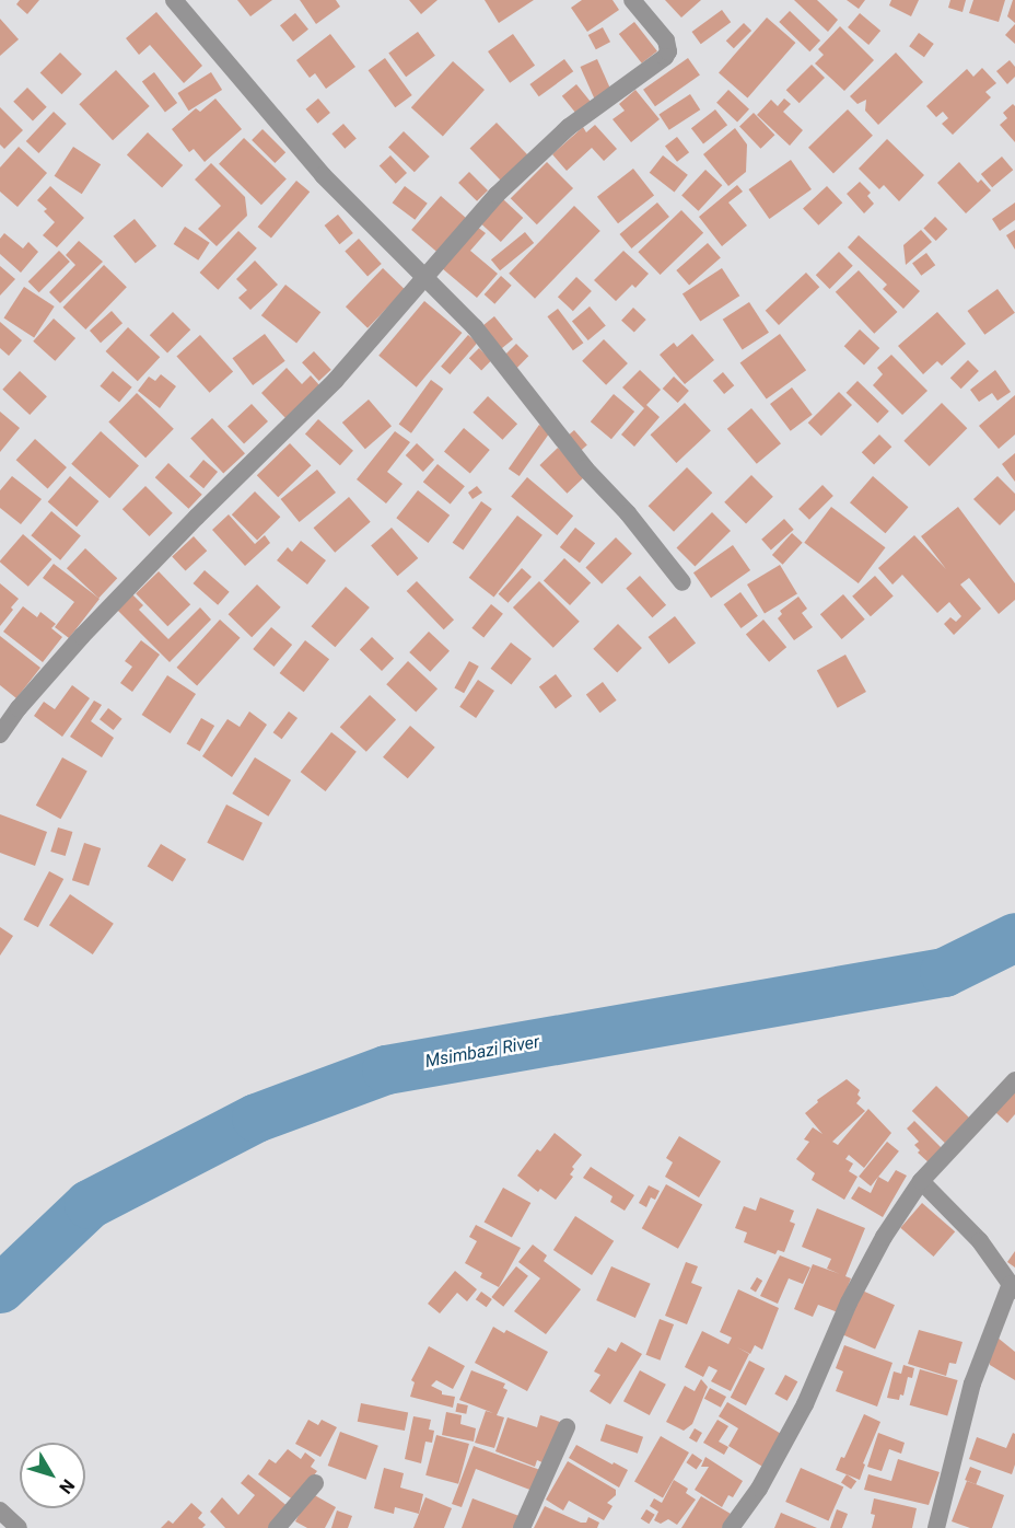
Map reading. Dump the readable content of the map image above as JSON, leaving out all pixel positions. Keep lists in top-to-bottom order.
{
  "water": ["Msimbazi River"],
  "north": "bottom right"
}
